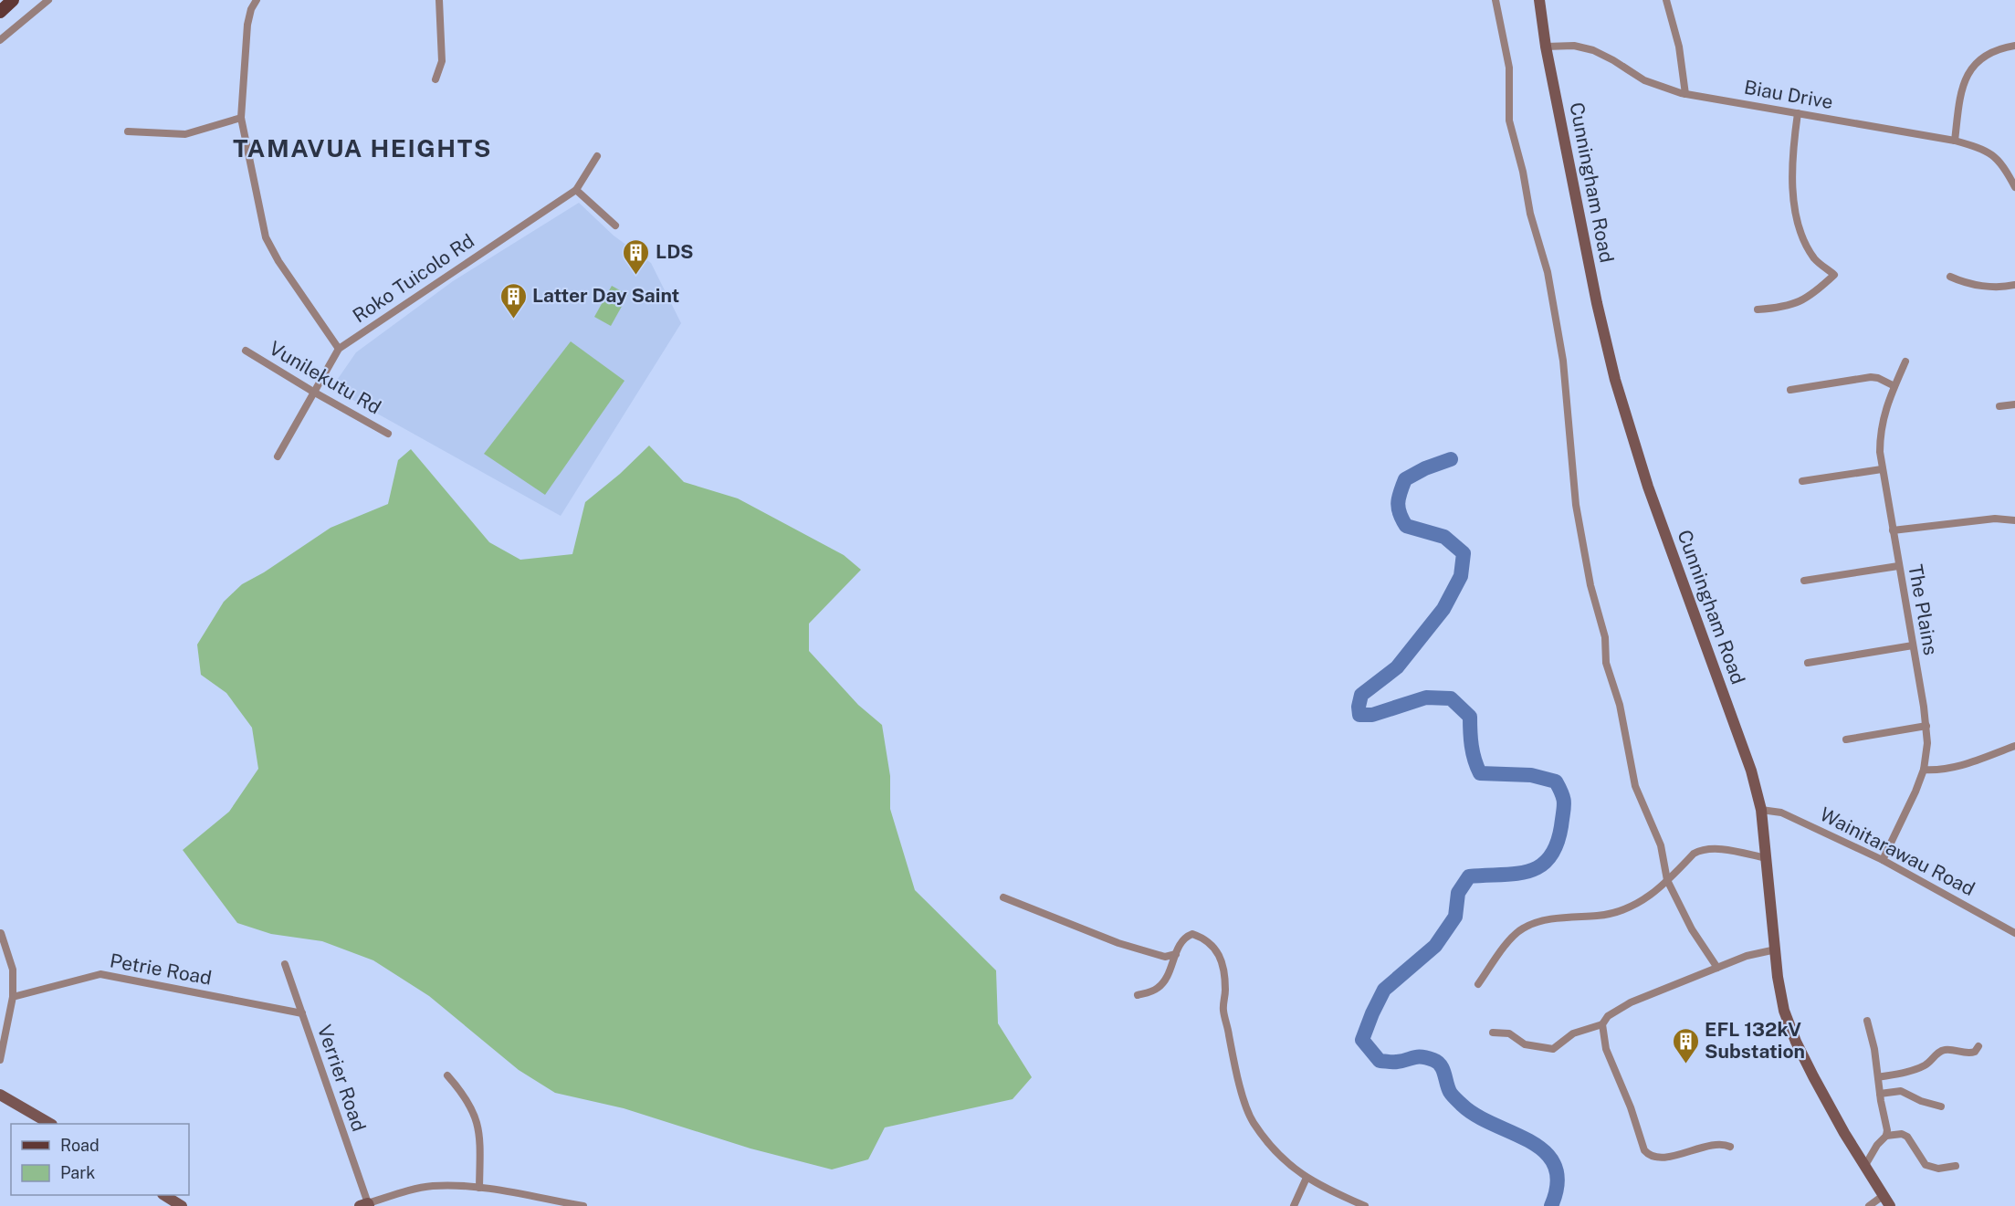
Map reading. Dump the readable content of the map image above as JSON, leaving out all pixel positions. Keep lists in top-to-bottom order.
{
  "streets": {
    "main road": ["Cunningham Road"],
    "street": [
      "Biau Drive",
      "Roko Tuicolo Rd",
      "Vunilekutu Rd",
      "The Plains",
      "Wainitarawau Road",
      "Petrie Road",
      "Verrier Road"
    ]
  },
  "crossings": [
    ["Biau Drive", "Cunningham Road"],
    ["Cunningham Road", "Wainitarawau Road"],
    ["Roko Tuicolo Rd", "Vunilekutu Rd"],
    ["The Plains", "Wainitarawau Road"],
    ["Petrie Road", "Verrier Road"]
  ],
  "districts": ["TAMAVUA HEIGHTS"],
  "places": {
    "building": ["LDS", "Latter Day Saint", "EFL 132kV Substation"]
  },
  "legend": ["Road", "Park"]
}
